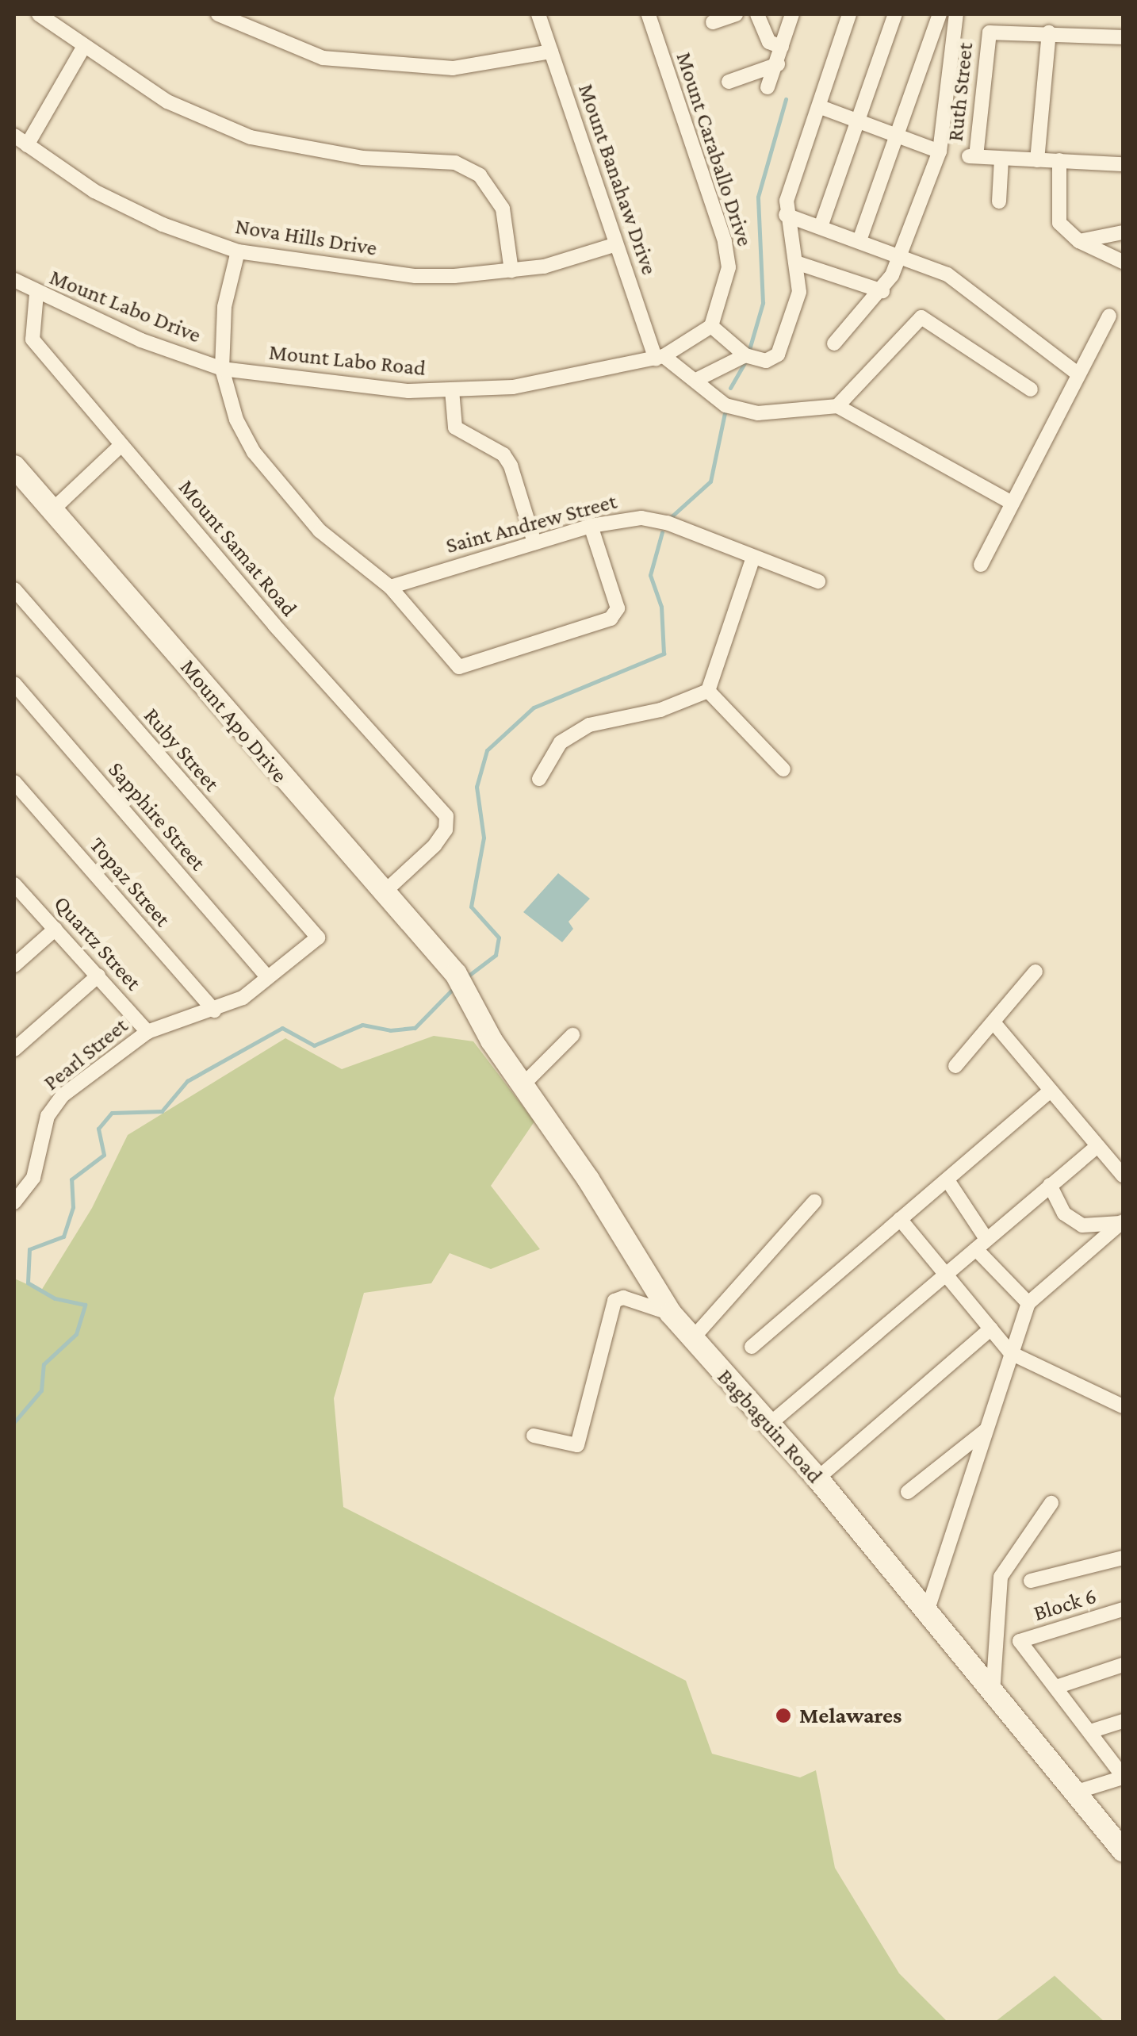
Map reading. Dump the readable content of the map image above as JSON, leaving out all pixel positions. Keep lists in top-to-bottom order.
{
  "streets": {
    "street": [
      "Ruth Street",
      "Mount Caraballo Drive",
      "Mount Banahaw Drive",
      "Nova Hills Drive",
      "Mount Labo Drive",
      "Mount Labo Road",
      "Saint Andrew Street",
      "Mount Samat Road",
      "Mount Apo Drive",
      "Ruby Street",
      "Sapphire Street",
      "Topaz Street",
      "Quartz Street",
      "Pearl Street",
      "Bagbaguin Road",
      "Block 6"
    ]
  },
  "crossings": [
    ["Mount Banahaw Drive", "Nova Hills Drive"],
    ["Mount Banahaw Drive", "Mount Labo Road"],
    ["Mount Labo Drive", "Mount Labo Road"],
    ["Mount Labo Drive", "Mount Samat Road"],
    ["Mount Samat Road", "Mount Apo Drive"],
    ["Mount Apo Drive", "Bagbaguin Road"],
    ["Ruby Street", "Pearl Street"],
    ["Sapphire Street", "Pearl Street"],
    ["Topaz Street", "Pearl Street"],
    ["Quartz Street", "Pearl Street"]
  ],
  "places": ["Melawares"]
}
